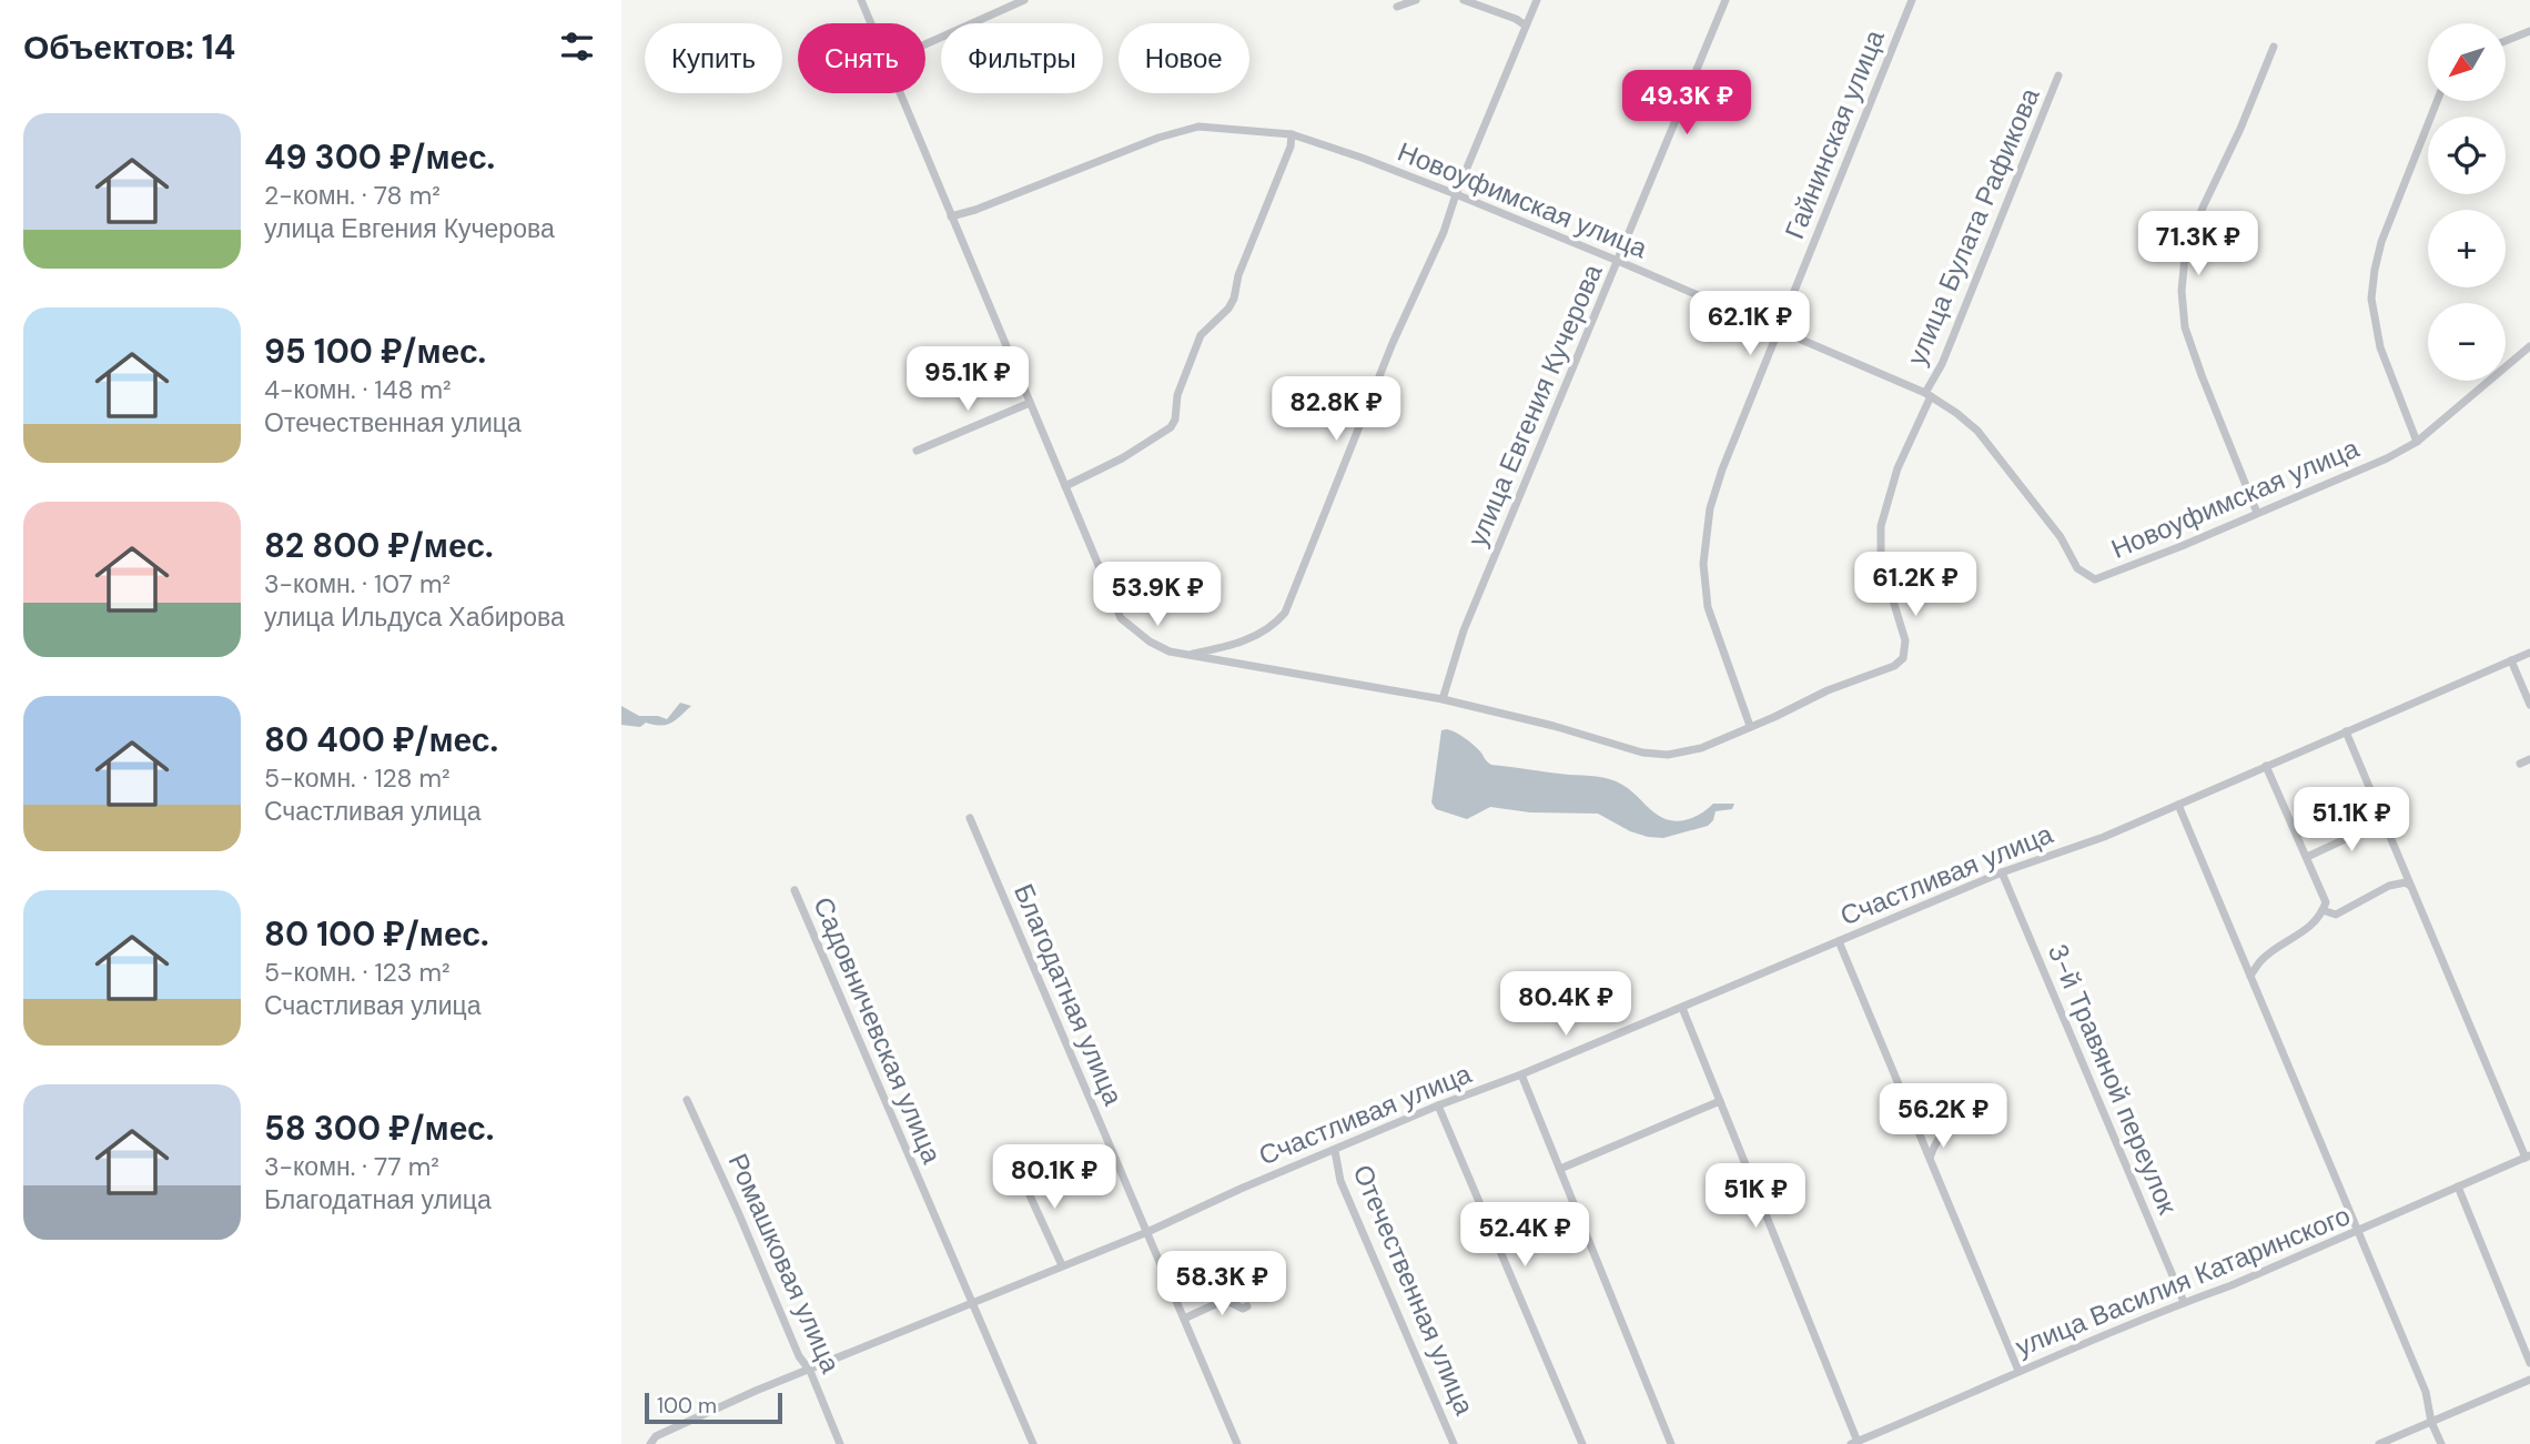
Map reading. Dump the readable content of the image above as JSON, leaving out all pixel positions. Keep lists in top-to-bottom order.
{
  "streets": {
    "street": [
      "Гайнинская улица",
      "Новоуфимская улица",
      "улица Булата Рафикова",
      "улица Евгения Кучерова",
      "Счастливая улица",
      "Благодатная улица",
      "Садовничевская улица",
      "3-й Травяной переулок",
      "Ромашковая улица",
      "улица Василия Катаринского",
      "Отечественная улица"
    ]
  },
  "crossings": [
    ["Гайнинская улица", "Новоуфимская улица"],
    ["Гайнинская улица", "улица Булата Рафикова"],
    ["Новоуфимская улица", "улица Булата Рафикова"],
    ["Новоуфимская улица", "улица Евгения Кучерова"],
    ["Счастливая улица", "Благодатная улица"],
    ["Счастливая улица", "Садовничевская улица"],
    ["Счастливая улица", "3-й Травяной переулок"],
    ["Счастливая улица", "Ромашковая улица"],
    ["Счастливая улица", "Отечественная улица"],
    ["3-й Травяной переулок", "улица Василия Катаринского"]
  ],
  "scale_bar": "100 m",
  "north": "bottom left",
  "page": {
    "heading": "Объектов: 14",
    "map_buttons": ["+", "−"],
    "chip": [
      "Купить",
      "Снять",
      "Фильтры",
      "Новое"
    ],
    "price": [
      "49.3K ₽",
      "71.3K ₽",
      "62.1K ₽",
      "95.1K ₽",
      "82.8K ₽",
      "61.2K ₽",
      "53.9K ₽",
      "51.1K ₽",
      "80.4K ₽",
      "56.2K ₽",
      "80.1K ₽",
      "51K ₽",
      "52.4K ₽",
      "58.3K ₽"
    ],
    "list": [
      {
        "name": "49 300 ₽/мес.",
        "note": "2-комн. · 78 m² · улица Евгения Кучерова"
      },
      {
        "name": "95 100 ₽/мес.",
        "note": "4-комн. · 148 m² · Отечественная улица"
      },
      {
        "name": "82 800 ₽/мес.",
        "note": "3-комн. · 107 m² · улица Ильдуса Хабирова"
      },
      {
        "name": "80 400 ₽/мес.",
        "note": "5-комн. · 128 m² · Счастливая улица"
      },
      {
        "name": "80 100 ₽/мес.",
        "note": "5-комн. · 123 m² · Счастливая улица"
      },
      {
        "name": "58 300 ₽/мес.",
        "note": "3-комн. · 77 m² · Благодатная улица"
      }
    ],
    "scale": "100 m"
  }
}
